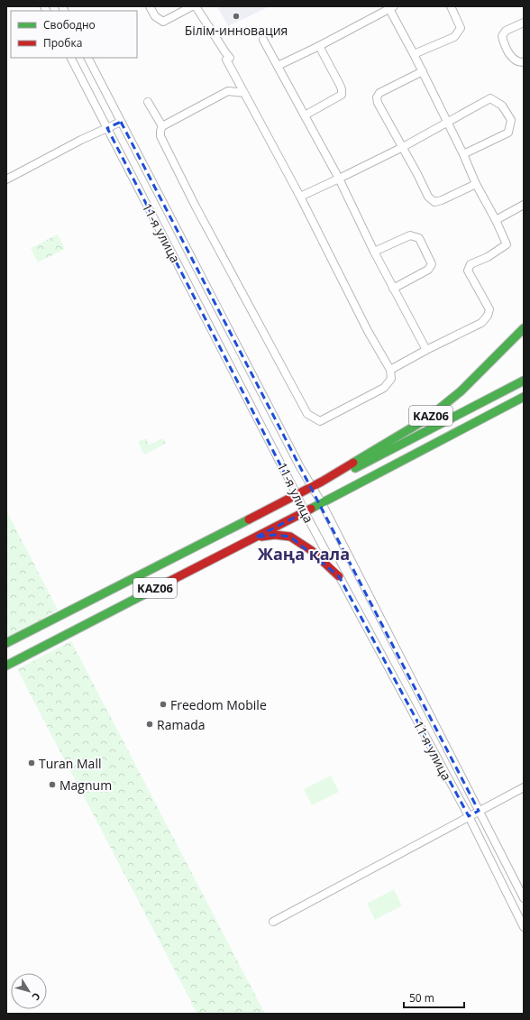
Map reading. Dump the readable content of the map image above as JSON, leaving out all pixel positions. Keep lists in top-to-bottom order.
{
  "streets": {
    "main road": ["KАZ06"],
    "street": ["11-я улица"]
  },
  "crossings": [
    ["11-я улица", "KАZ06"]
  ],
  "districts": ["Жаңа қала"],
  "places": [
    "Білім-инновация",
    "Freedom Mobile",
    "Ramada",
    "Turan Mall",
    "Magnum"
  ],
  "legend": ["Свободно", "Пробка"],
  "scale_bar": "50 m",
  "north": "bottom right"
}
